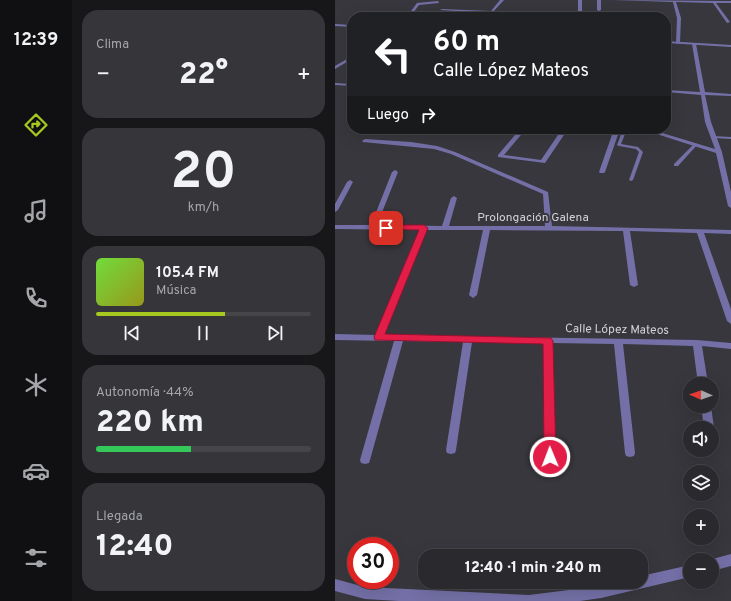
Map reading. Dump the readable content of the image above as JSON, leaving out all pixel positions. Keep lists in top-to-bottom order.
{
  "streets": {
    "street": ["Prolongación Galena", "Calle López Mateos"]
  },
  "north": "left",
  "page": {
    "tabs": "12:39",
    "tile": [
      "Clima",
      ["20", "km/h"],
      ["Autonomía · 44%", "220 km"],
      ["Llegada", "12:40"]
    ],
    "turn": ["60 m", "Calle López Mateos"],
    "heat": ["−", "22°", "+"],
    "then": "Luego",
    "song": ["105.4 FM", "Música"],
    "map_buttons": ["+", "−"],
    "limit": "30",
    "trip": "12:40 · 1 min · 240 m"
  }
}
